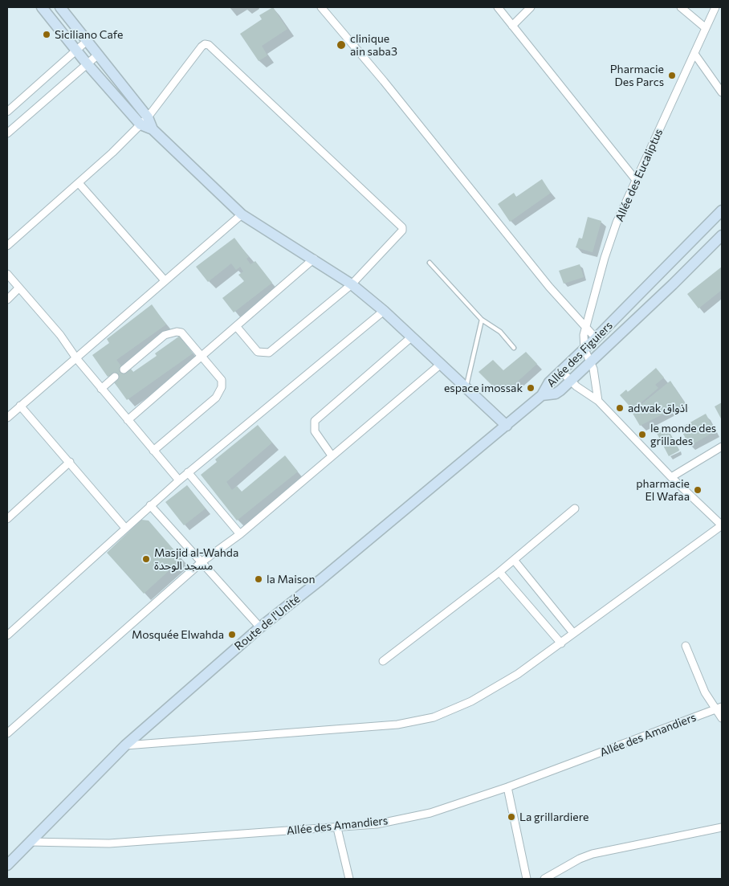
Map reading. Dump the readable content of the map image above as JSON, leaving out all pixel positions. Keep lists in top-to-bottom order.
{
  "streets": {
    "street": [
      "Allée des Eucaliptus",
      "Allée des Figuiers",
      "Route de l'Unité",
      "Allée des Amandiers"
    ]
  },
  "crossings": [
    ["Allée des Eucaliptus", "Allée des Figuiers"],
    ["Allée des Figuiers", "Route de l'Unité"],
    ["Route de l'Unité", "Allée des Amandiers"]
  ],
  "places": [
    "Siciliano Cafe",
    "clinique ain saba3",
    "Pharmacie Des Parcs",
    "espace imossak",
    "adwak اذواق",
    "le monde des grillades",
    "pharmacie El Wafaa",
    "Masjid al-Wahda مسجد الوحدة",
    "la Maison",
    "Mosquée Elwahda",
    "La grillardiere"
  ]
}
